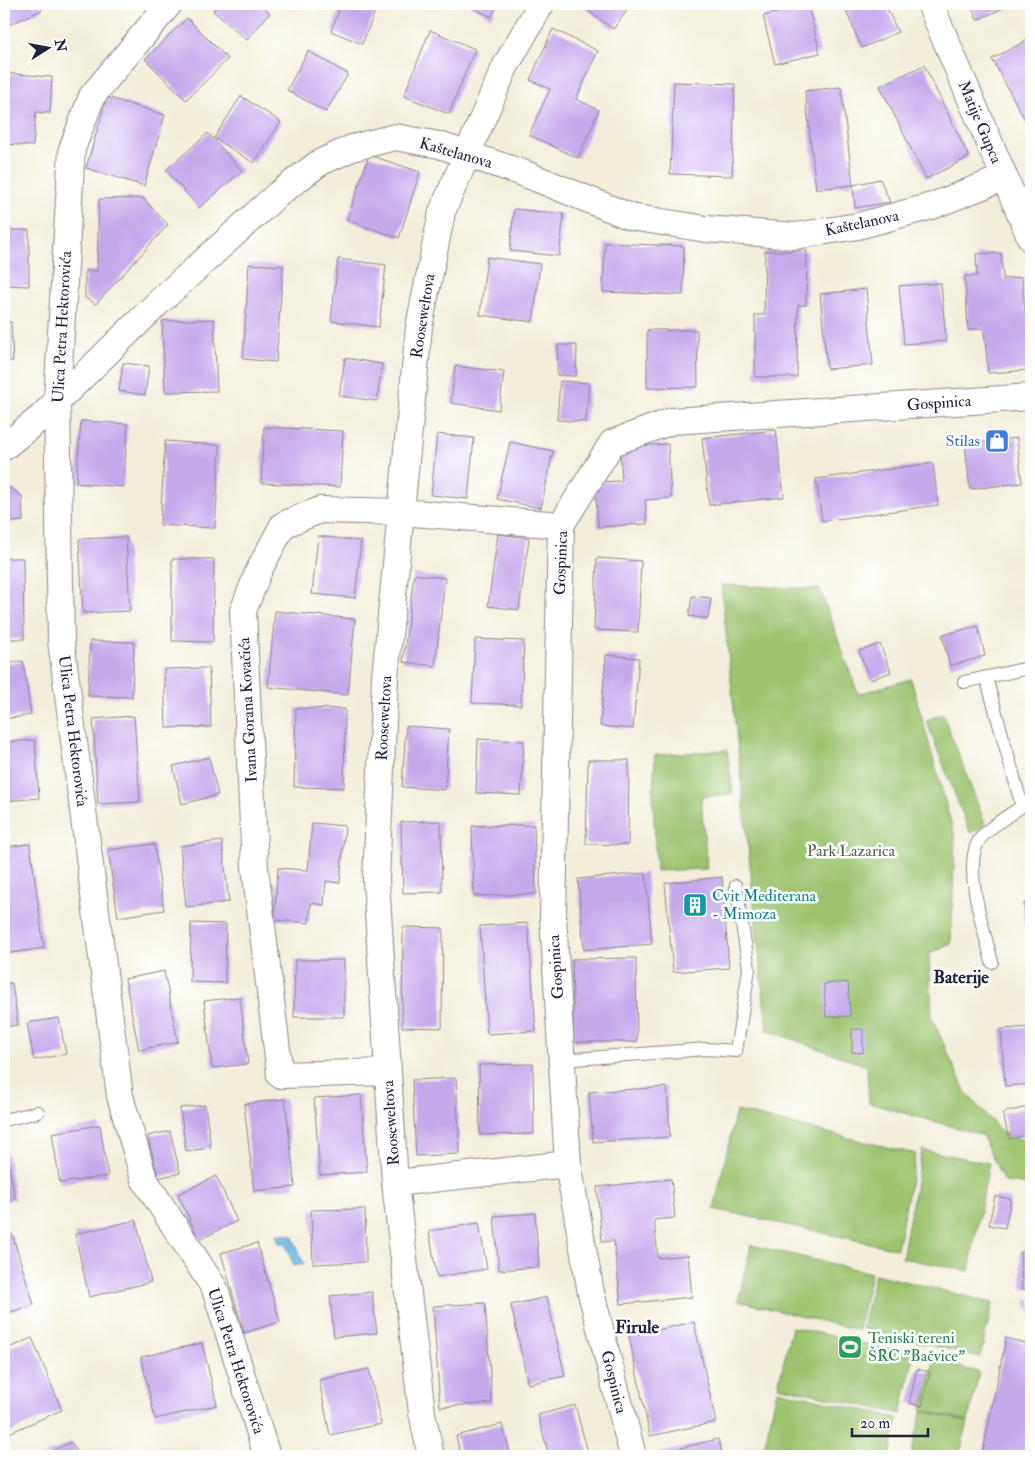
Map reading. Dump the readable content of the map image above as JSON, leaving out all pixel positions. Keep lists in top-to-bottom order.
{
  "streets": {
    "street": [
      "Matije Gupca",
      "Kaštelanova",
      "Rooseweltova",
      "Ulica Petra Hektorovića",
      "Gospinica",
      "Ivana Gorana Kovačića"
    ]
  },
  "crossings": [
    ["Matije Gupca", "Kaštelanova"],
    ["Kaštelanova", "Rooseweltova"],
    ["Kaštelanova", "Ulica Petra Hektorovića"],
    ["Rooseweltova", "Ivana Gorana Kovačića"],
    ["Gospinica", "Ivana Gorana Kovačića"]
  ],
  "districts": ["Baterije", "Firule"],
  "parks": ["Park Lazarica"],
  "places": {
    "shop": ["Stilas"],
    "building": ["Cvit Mediterana - Mimoza"],
    "sports": ["Teniski tereni ŠRC \"Bačvice\""]
  },
  "scale_bar": "20 m",
  "north": "right"
}
